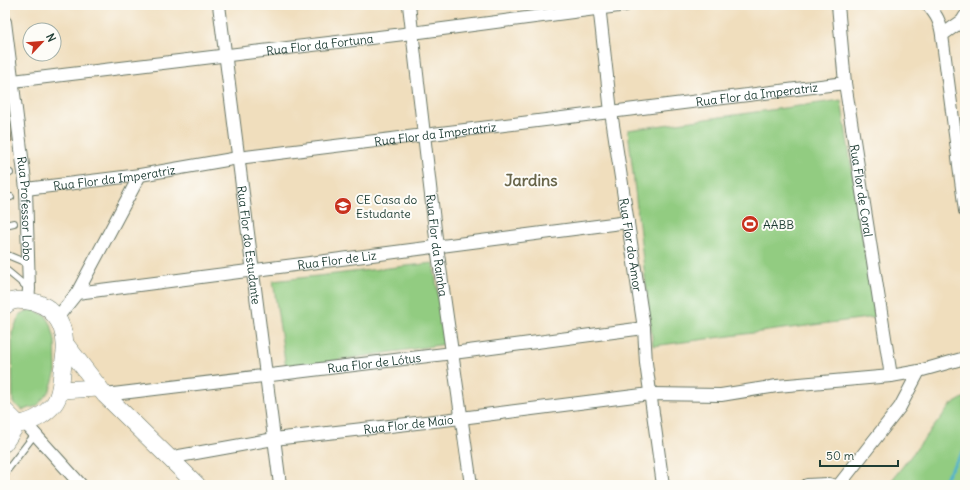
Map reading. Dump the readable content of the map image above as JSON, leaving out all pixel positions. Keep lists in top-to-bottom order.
{
  "streets": {
    "street": [
      "Rua Flor da Fortuna",
      "Rua Flor da Imperatriz",
      "Rua Flor de Coral",
      "Rua Professor Lobo",
      "Rua Flor do Estudante",
      "Rua Flor da Rainha",
      "Rua Flor do Amor",
      "Rua Flor de Liz",
      "Rua Flor de Lótus",
      "Rua Flor de Maio"
    ]
  },
  "crossings": [
    ["Rua Flor da Fortuna", "Rua Professor Lobo"],
    ["Rua Flor da Fortuna", "Rua Flor do Estudante"],
    ["Rua Flor da Fortuna", "Rua Flor da Rainha"],
    ["Rua Flor da Fortuna", "Rua Flor do Amor"],
    ["Rua Flor da Imperatriz", "Rua Flor de Coral"],
    ["Rua Flor da Imperatriz", "Rua Professor Lobo"],
    ["Rua Flor da Imperatriz", "Rua Flor do Estudante"],
    ["Rua Flor da Imperatriz", "Rua Flor da Rainha"],
    ["Rua Flor da Imperatriz", "Rua Flor do Amor"],
    ["Rua Flor de Coral", "Rua Flor de Maio"],
    ["Rua Flor do Estudante", "Rua Flor de Liz"],
    ["Rua Flor do Estudante", "Rua Flor de Lótus"],
    ["Rua Flor do Estudante", "Rua Flor de Maio"],
    ["Rua Flor da Rainha", "Rua Flor de Liz"],
    ["Rua Flor da Rainha", "Rua Flor de Lótus"],
    ["Rua Flor da Rainha", "Rua Flor de Maio"],
    ["Rua Flor do Amor", "Rua Flor de Liz"],
    ["Rua Flor do Amor", "Rua Flor de Lótus"],
    ["Rua Flor do Amor", "Rua Flor de Maio"]
  ],
  "districts": ["Jardins"],
  "places": {
    "school or university": ["CE Casa do Estudante"],
    "sports": ["AABB"]
  },
  "scale_bar": "50 m",
  "north": "top right"
}
